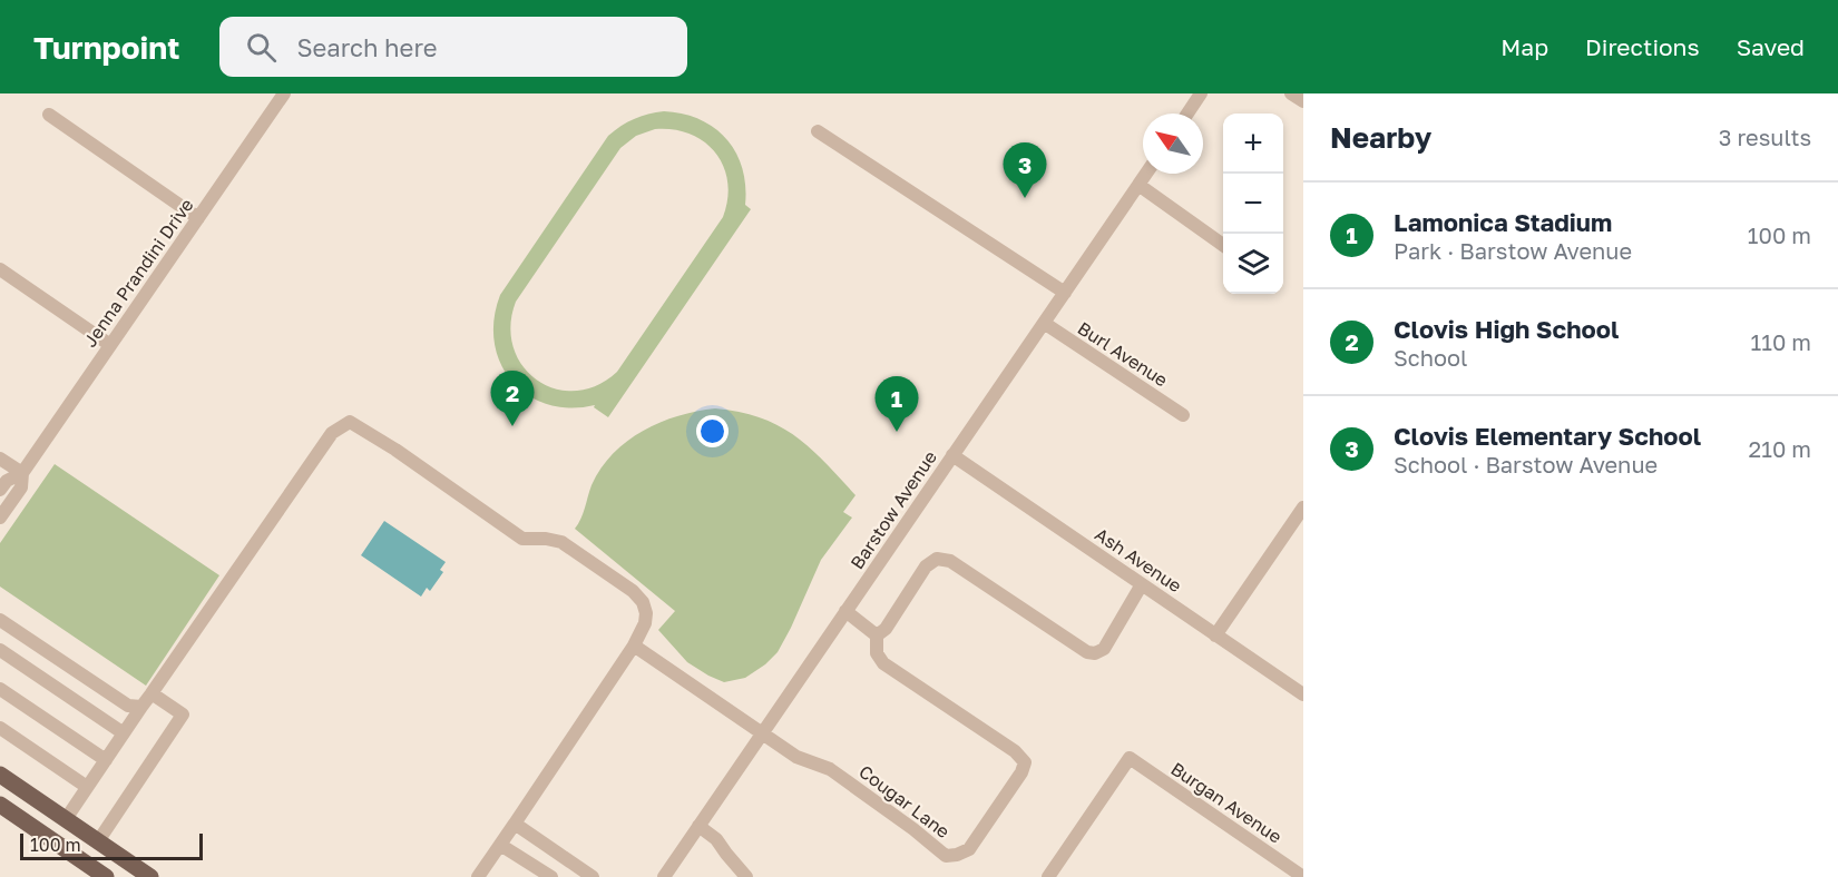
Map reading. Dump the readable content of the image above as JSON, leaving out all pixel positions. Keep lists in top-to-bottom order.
{
  "streets": {
    "street": [
      "Jenna Prandini Drive",
      "Burl Avenue",
      "Barstow Avenue",
      "Ash Avenue",
      "Cougar Lane",
      "Burgan Avenue"
    ]
  },
  "crossings": [
    ["Burl Avenue", "Barstow Avenue"],
    ["Barstow Avenue", "Ash Avenue"],
    ["Barstow Avenue", "Cougar Lane"]
  ],
  "scale_bar": "100 m",
  "north": "top left",
  "page": {
    "header": "Turnpoint",
    "search": "Search here",
    "nav": ["Map", "Directions", "Saved"],
    "heading": ["Nearby", "3 results"],
    "map_buttons": ["+", "−"],
    "pins": ["3", "2", "1"],
    "list": [
      {
        "mark": "1",
        "name": "Lamonica Stadium",
        "note": "Park · Barstow Avenue",
        "value": "100 m"
      },
      {
        "mark": "2",
        "name": "Clovis High School",
        "note": "School",
        "value": "110 m"
      },
      {
        "mark": "3",
        "name": "Clovis Elementary School",
        "note": "School · Barstow Avenue",
        "value": "210 m"
      }
    ],
    "scale": "100 m"
  }
}
